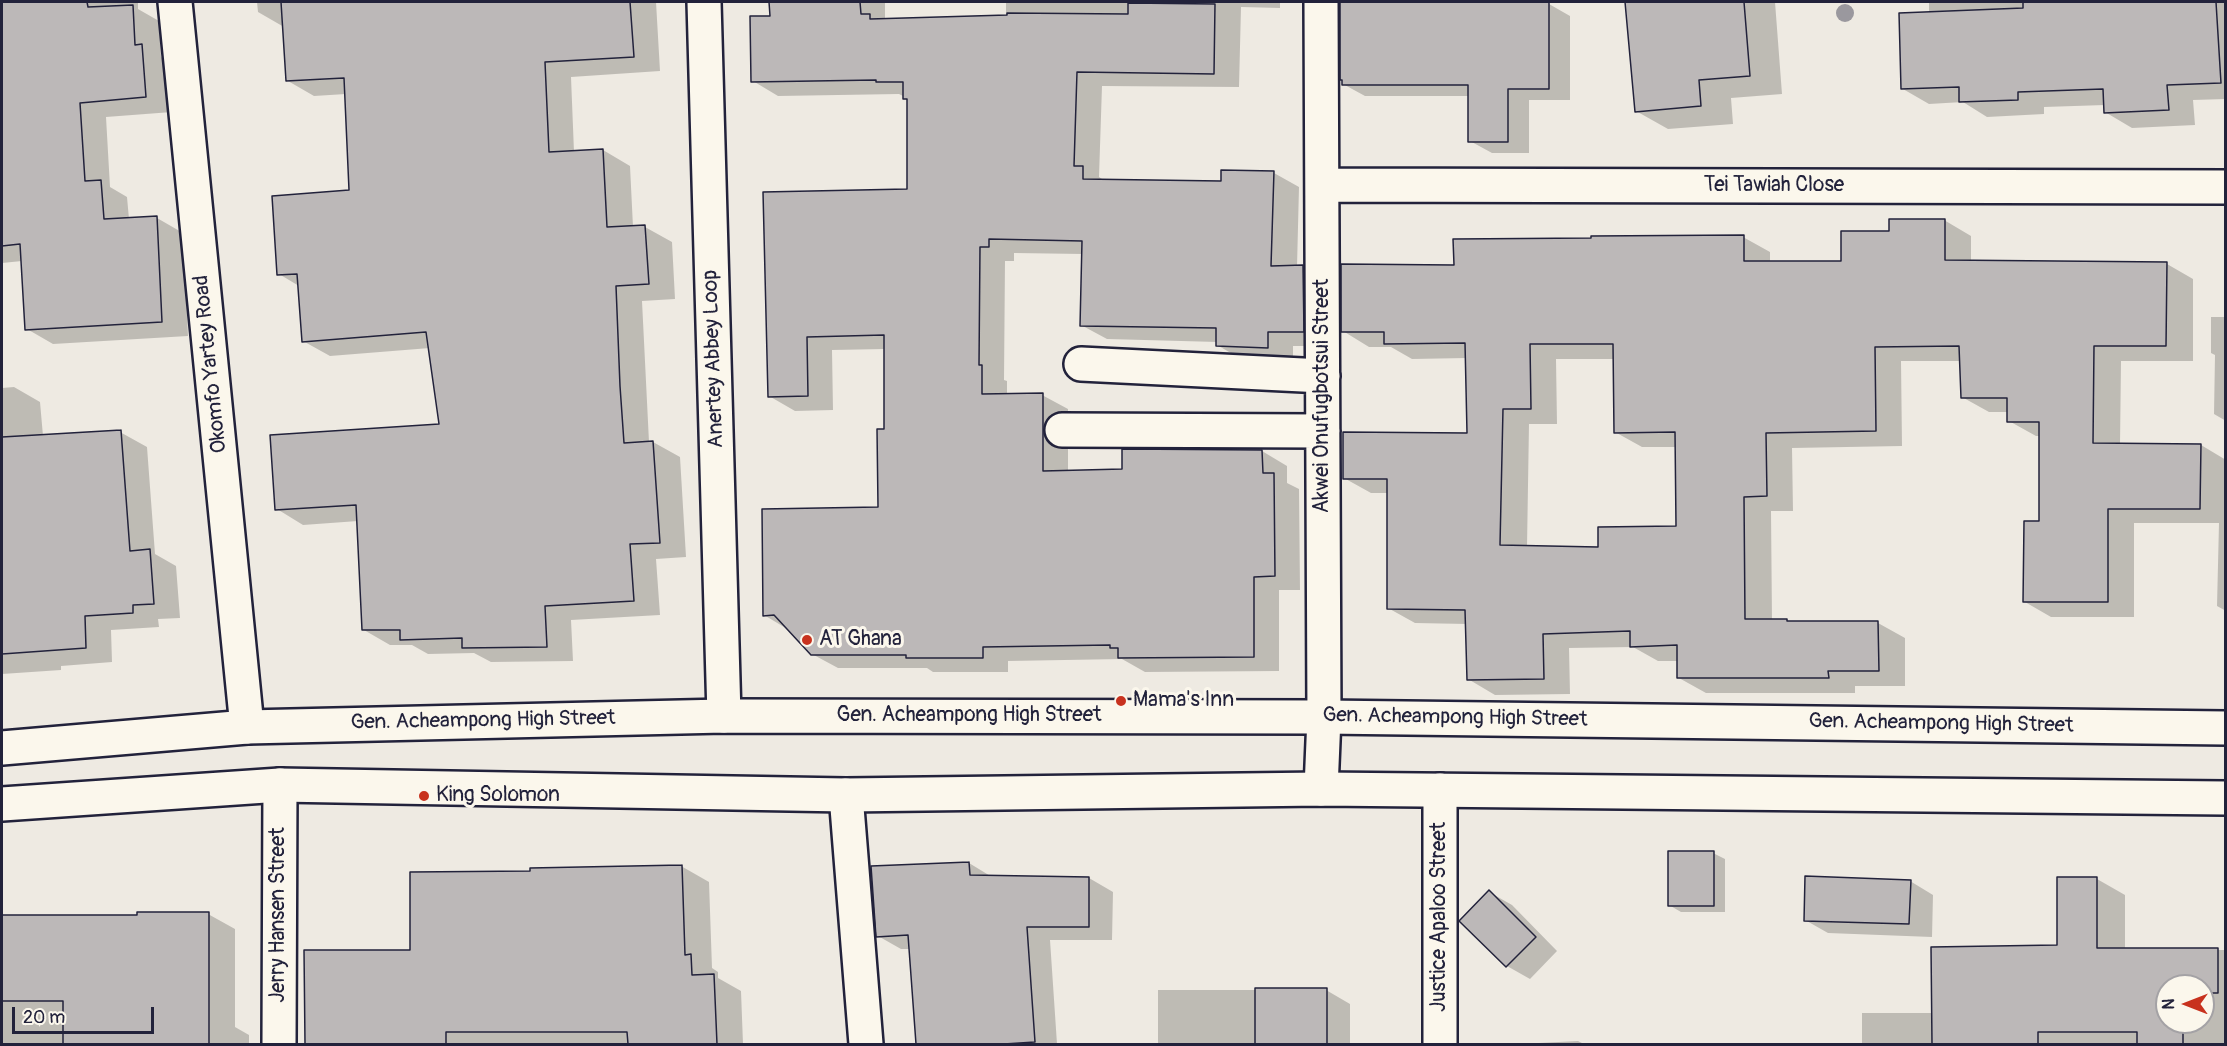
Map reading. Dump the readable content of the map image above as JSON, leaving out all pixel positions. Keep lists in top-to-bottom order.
{
  "streets": {
    "main road": [
      "Tei Tawiah Close",
      "Anertey Abbey Loop",
      "Okomfo Yartey Road",
      "Akwei Onufugbotsui Street",
      "Gen. Acheampong High Street",
      "Jerry Hansen Street",
      "Justice Apaloo Street"
    ]
  },
  "crossings": [
    ["Tei Tawiah Close", "Akwei Onufugbotsui Street"],
    ["Anertey Abbey Loop", "Gen. Acheampong High Street"],
    ["Okomfo Yartey Road", "Gen. Acheampong High Street"],
    ["Akwei Onufugbotsui Street", "Gen. Acheampong High Street"]
  ],
  "places": ["AT Ghana", "Mama's Inn", "King Solomon"],
  "scale_bar": "20 m",
  "north": "left"
}
